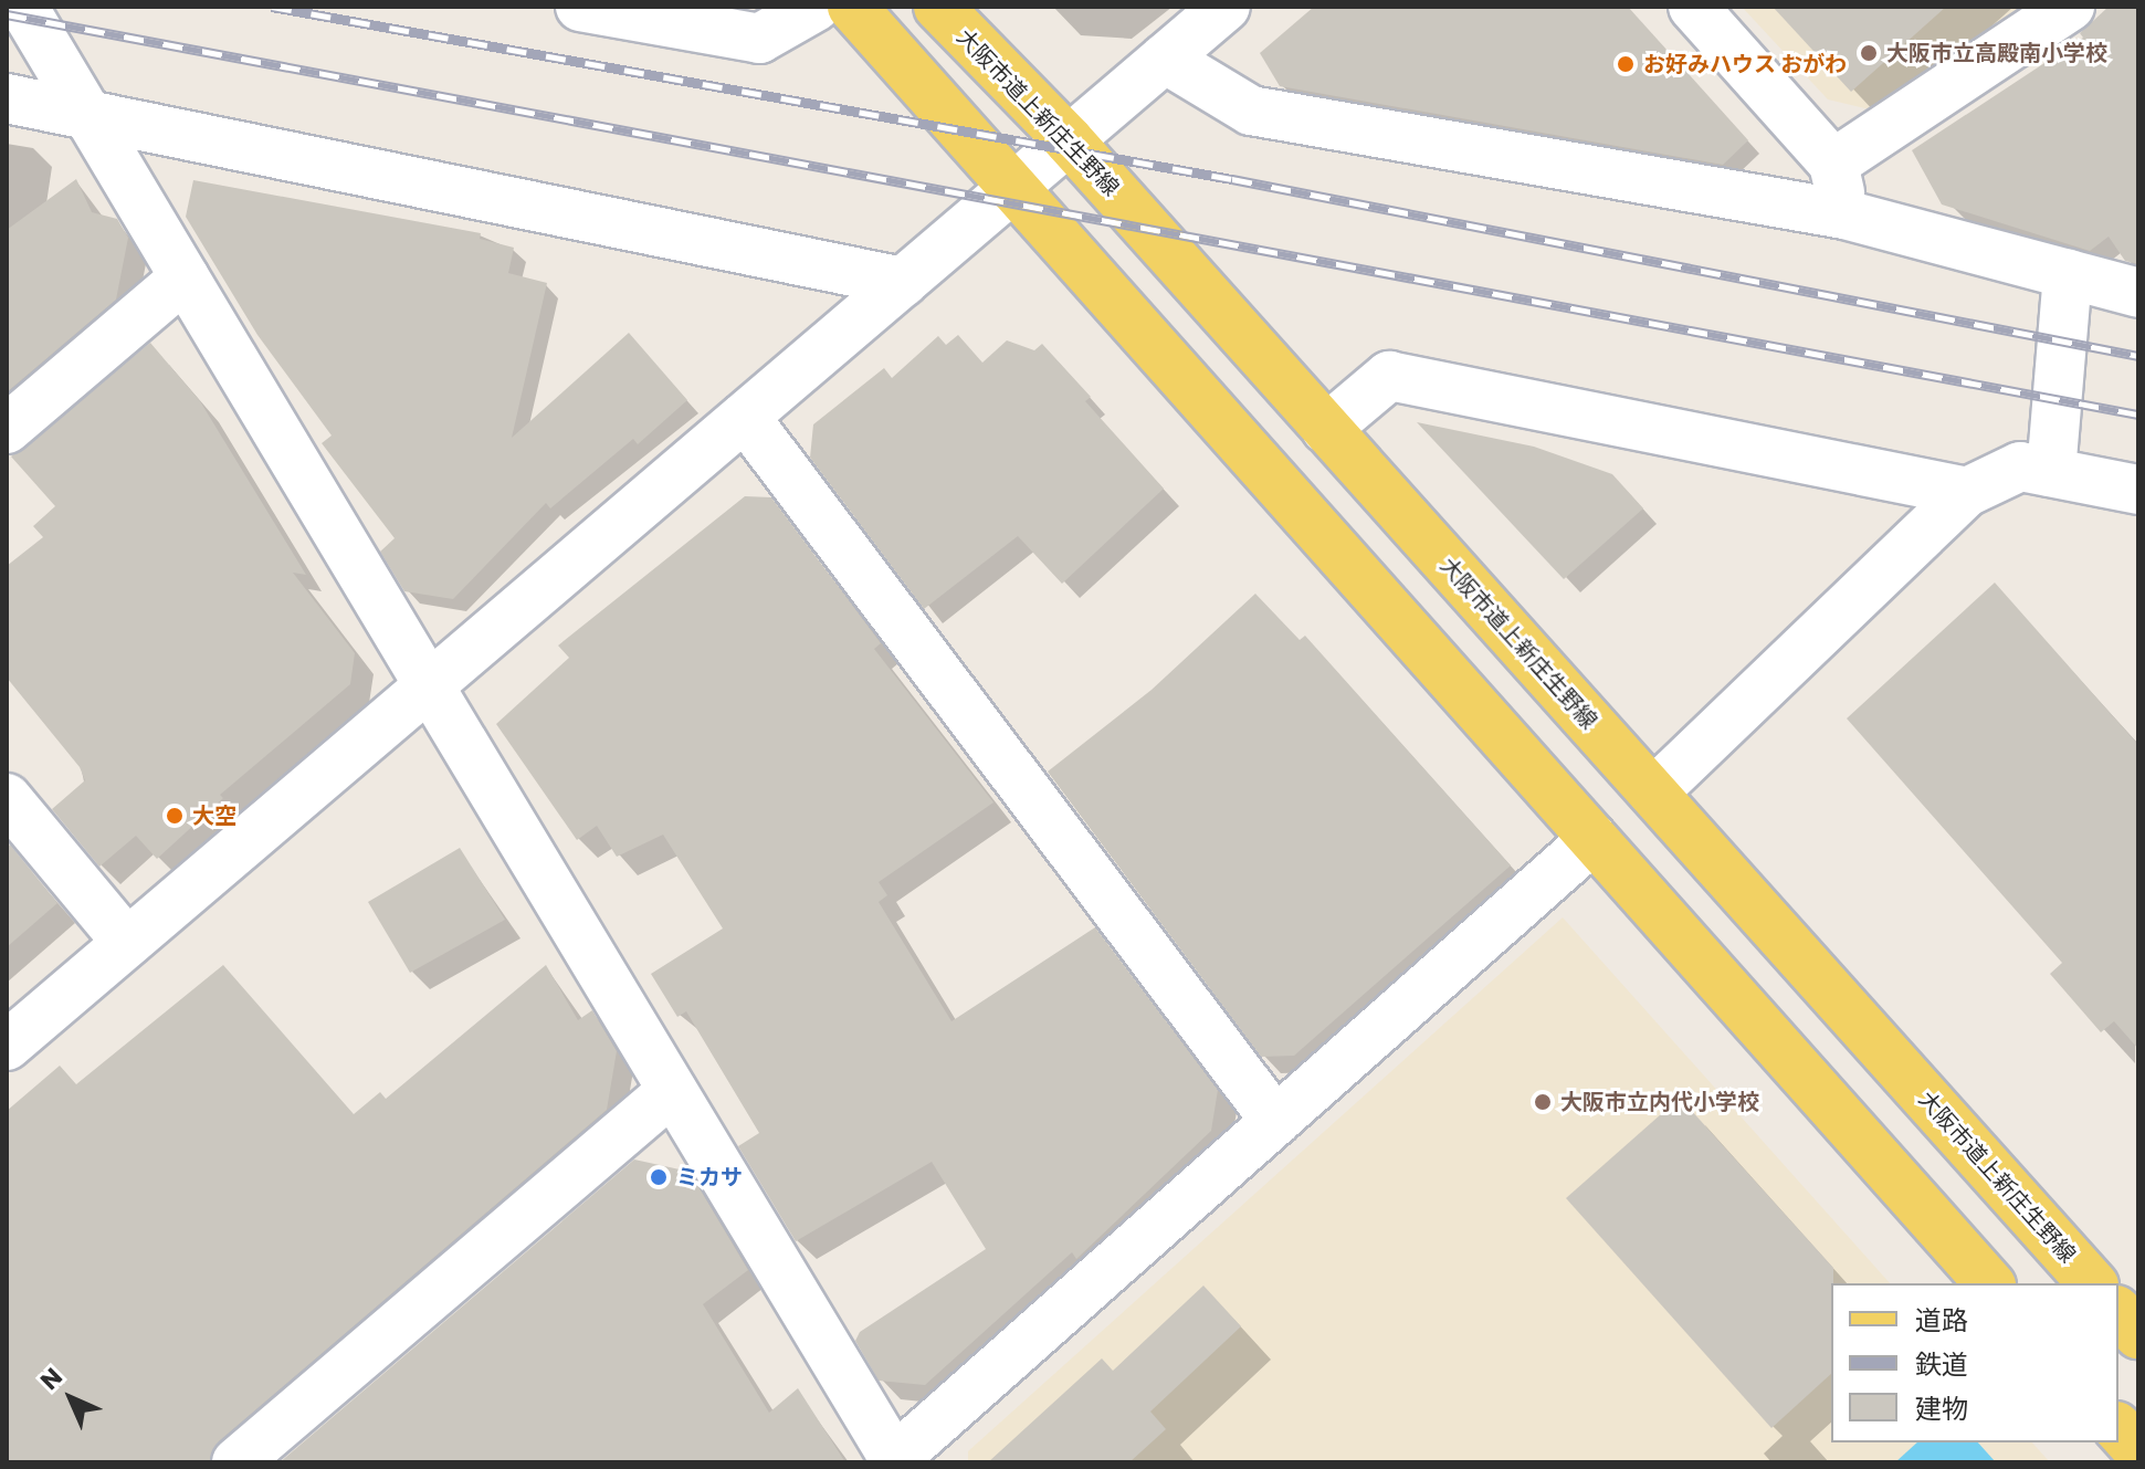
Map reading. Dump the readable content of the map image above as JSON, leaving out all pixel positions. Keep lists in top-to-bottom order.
{
  "streets": {
    "main road": ["大阪市道上新庄生野線"]
  },
  "places": [
    "大阪市立高殿南小学校",
    "お好みハウス おがわ",
    "大空",
    "大阪市立内代小学校",
    "ミカサ"
  ],
  "legend": ["道路", "鉄道", "建物"],
  "north": "top left"
}
